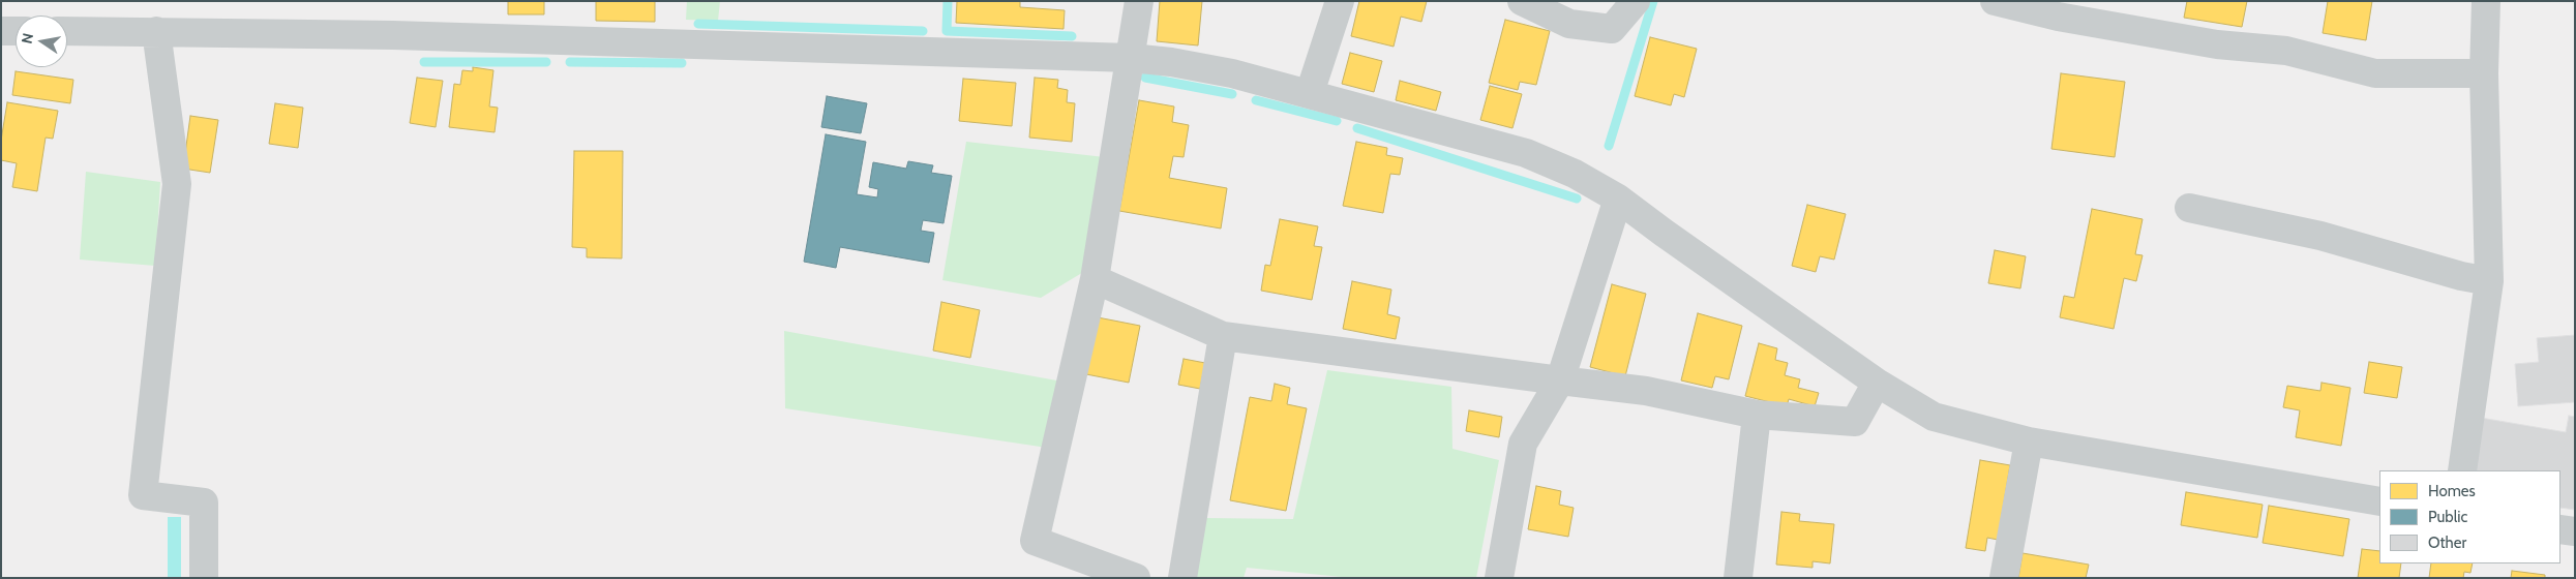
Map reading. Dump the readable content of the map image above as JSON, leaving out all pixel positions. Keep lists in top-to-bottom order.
{
  "legend": ["Homes", "Public", "Other"],
  "north": "left"
}
